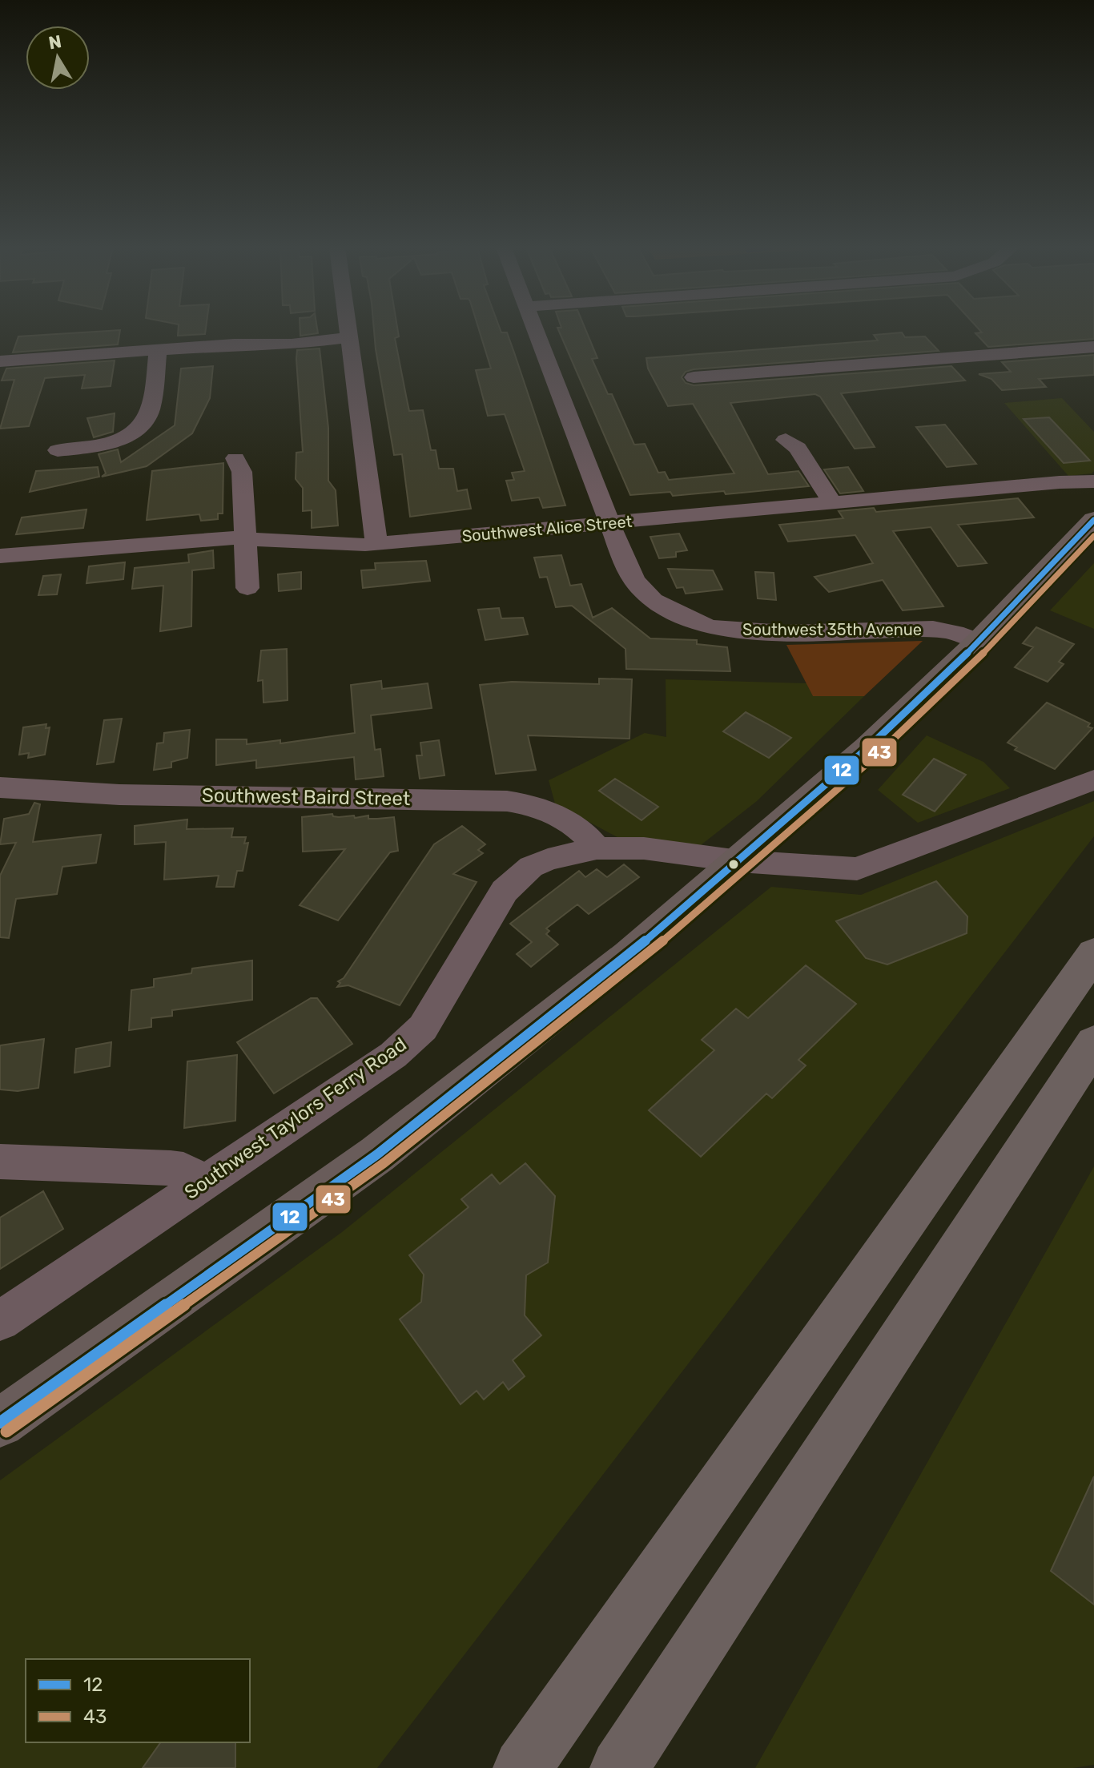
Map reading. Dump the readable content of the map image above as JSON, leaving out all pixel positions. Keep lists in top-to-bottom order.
{
  "streets": {
    "street": [
      "Southwest Alice Street",
      "Southwest 35th Avenue",
      "Southwest Baird Street",
      "Southwest Taylors Ferry Road"
    ]
  },
  "crossings": [
    ["Southwest Alice Street", "Southwest 35th Avenue"],
    ["Southwest Baird Street", "Southwest Taylors Ferry Road"]
  ],
  "lines": ["transit line 12", "transit line 43"],
  "legend": ["12", "43"],
  "north": "top"
}
